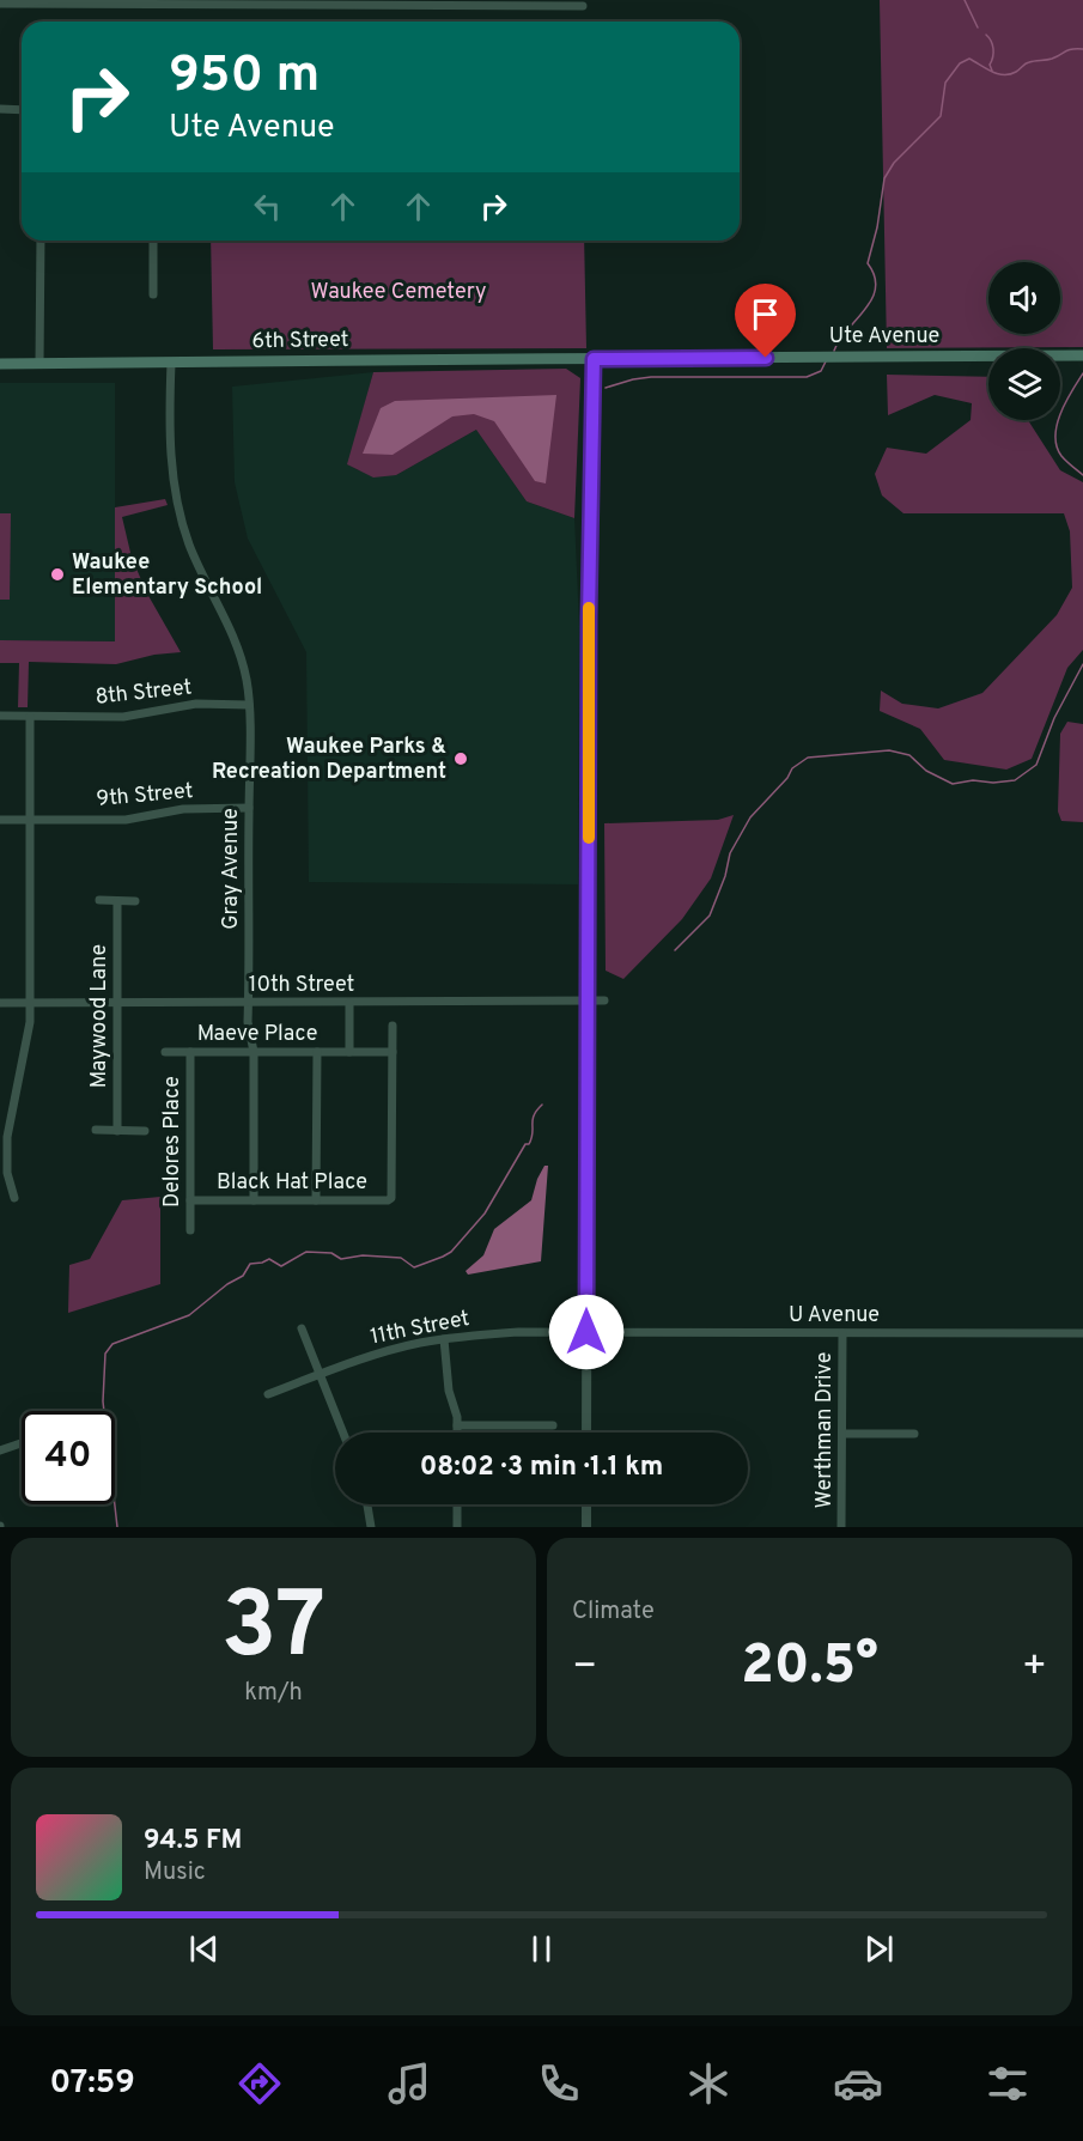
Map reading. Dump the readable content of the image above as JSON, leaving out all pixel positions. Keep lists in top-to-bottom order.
{
  "streets": {
    "main road": ["Ute Avenue", "6th Street"],
    "street": [
      "8th Street",
      "9th Street",
      "Gray Avenue",
      "10th Street",
      "Maywood Lane",
      "Maeve Place",
      "Delores Place",
      "Black Hat Place",
      "U Avenue",
      "11th Street",
      "Werthman Drive"
    ]
  },
  "crossings": [
    ["Ute Avenue", "6th Street"],
    ["6th Street", "Gray Avenue"],
    ["8th Street", "Gray Avenue"],
    ["9th Street", "Gray Avenue"],
    ["Gray Avenue", "10th Street"],
    ["Gray Avenue", "Maeve Place"],
    ["Gray Avenue", "Black Hat Place"],
    ["10th Street", "Maywood Lane"],
    ["Maeve Place", "Delores Place"],
    ["Maeve Place", "Black Hat Place"],
    ["Delores Place", "Black Hat Place"],
    ["U Avenue", "11th Street"],
    ["U Avenue", "Werthman Drive"]
  ],
  "parks": ["Waukee Cemetery"],
  "places": ["Waukee Elementary School", "Waukee Parks & Recreation Department"],
  "page": {
    "turn": ["950 m", "Ute Avenue"],
    "limit": "40",
    "trip": "08:02 · 3 min · 1.1 km",
    "tile": [
      ["37", "km/h"],
      "Climate"
    ],
    "heat": ["−", "20.5°", "+"],
    "song": ["94.5 FM", "Music"],
    "tabs": "07:59"
  }
}
